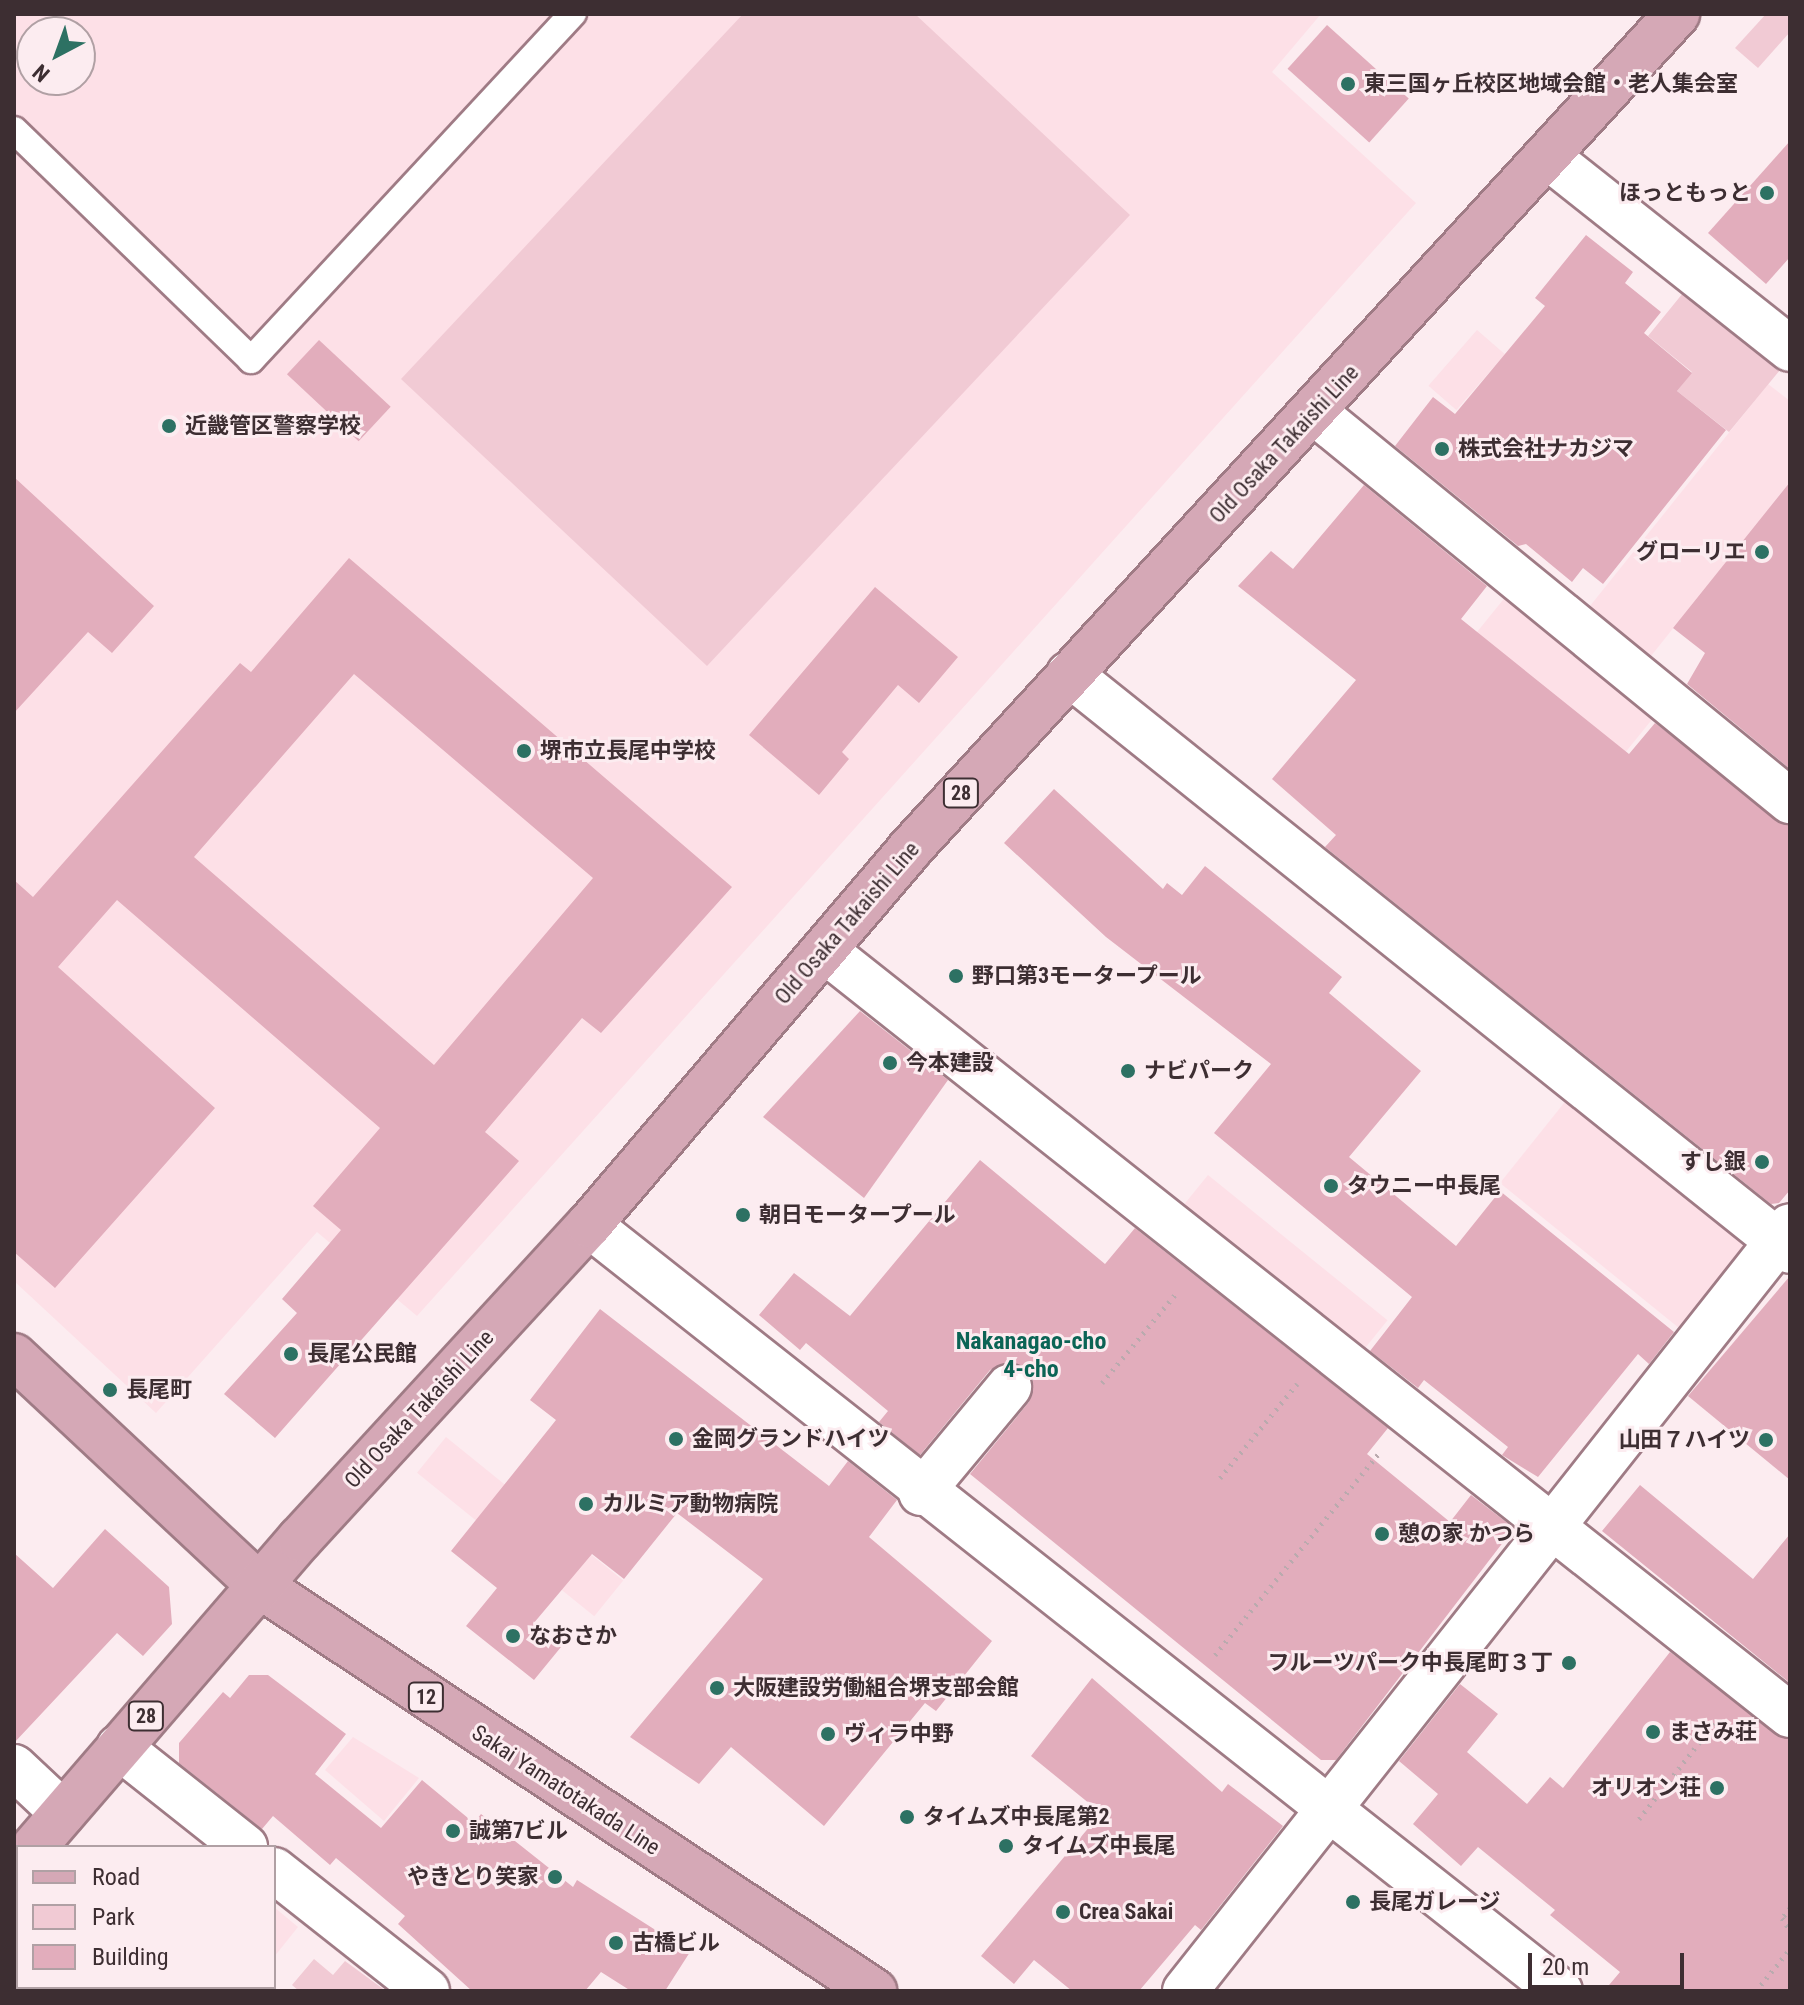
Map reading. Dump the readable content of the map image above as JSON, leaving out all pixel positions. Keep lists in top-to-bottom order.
{
  "streets": {
    "main road": [
      "Old Osaka Takaishi Line",
      "28",
      "12",
      "Sakai Yamatotakada Line"
    ]
  },
  "crossings": [
    ["Old Osaka Takaishi Line", "Sakai Yamatotakada Line"]
  ],
  "districts": ["Nakanagao-cho 4-cho"],
  "places": [
    "東三国ヶ丘校区地域会館・老人集会室",
    "ほっともっと",
    "近畿管区警察学校",
    "株式会社ナカジマ",
    "グローリエ",
    "堺市立長尾中学校",
    "野口第3モータープール",
    "今本建設",
    "ナビパーク",
    "すし銀",
    "タウニー中長尾",
    "朝日モータープール",
    "長尾公民館",
    "長尾町",
    "金岡グランドハイツ",
    "山田７ハイツ",
    "カルミア動物病院",
    "憩の家 かつら",
    "なおさか",
    "フルーツパーク中長尾町３丁",
    "大阪建設労働組合堺支部会館",
    "まさみ荘",
    "ヴィラ中野",
    "オリオン荘",
    "タイムズ中長尾第2",
    "誠第7ビル",
    "タイムズ中長尾",
    "やきとり笑家",
    "長尾ガレージ",
    "Crea Sakai",
    "古橋ビル"
  ],
  "legend": ["Road", "Park", "Building"],
  "scale_bar": "20 m",
  "north": "bottom left"
}
